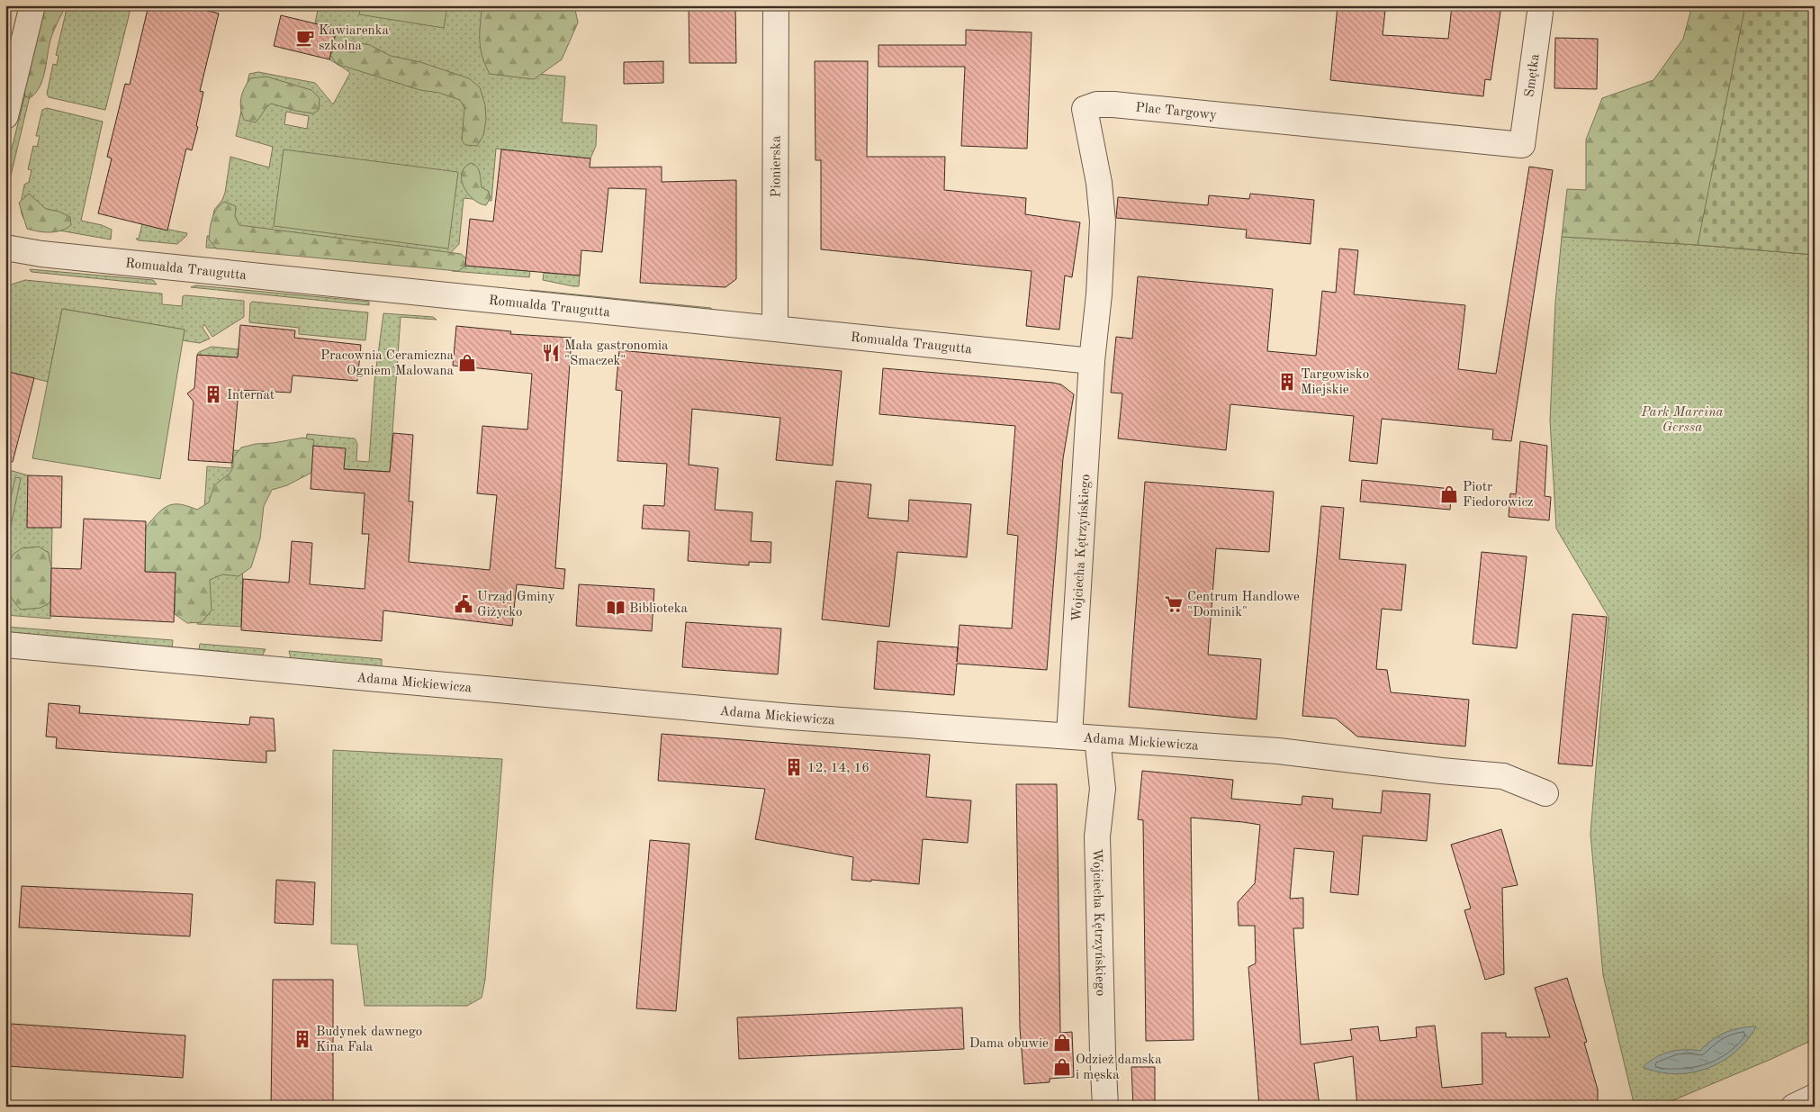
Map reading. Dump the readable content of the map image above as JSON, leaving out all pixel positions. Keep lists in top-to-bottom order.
{
  "streets": {
    "street": [
      "Smętka",
      "Plac Targowy",
      "Pionierska",
      "Romualda Traugutta",
      "Wojciecha Kętrzyńskiego",
      "Adama Mickiewicza"
    ]
  },
  "crossings": [
    ["Smętka", "Plac Targowy"],
    ["Plac Targowy", "Romualda Traugutta"],
    ["Plac Targowy", "Wojciecha Kętrzyńskiego"],
    ["Pionierska", "Romualda Traugutta"],
    ["Romualda Traugutta", "Wojciecha Kętrzyńskiego"],
    ["Wojciecha Kętrzyńskiego", "Adama Mickiewicza"]
  ],
  "parks": ["Park Marcina Gerssa"],
  "places": {
    "cafe": ["Kawiarenka szkolna"],
    "restaurant": ["Mała gastronomia \"Smaczek\""],
    "shop": [
      "Pracownia Ceramiczna Ogniem Malowana",
      "Piotr Fiedorowicz",
      "Dama obuwie",
      "Odzież damska i męska"
    ],
    "building": [
      "Targowisko Miejskie",
      "Internat",
      "12, 14, 16",
      "Budynek dawnego Kina Fala"
    ],
    "public building": ["Urząd Gminy Giżycko"],
    "supermarket": ["Centrum Handlowe \"Dominik\""],
    "library": ["Biblioteka"]
  }
}
